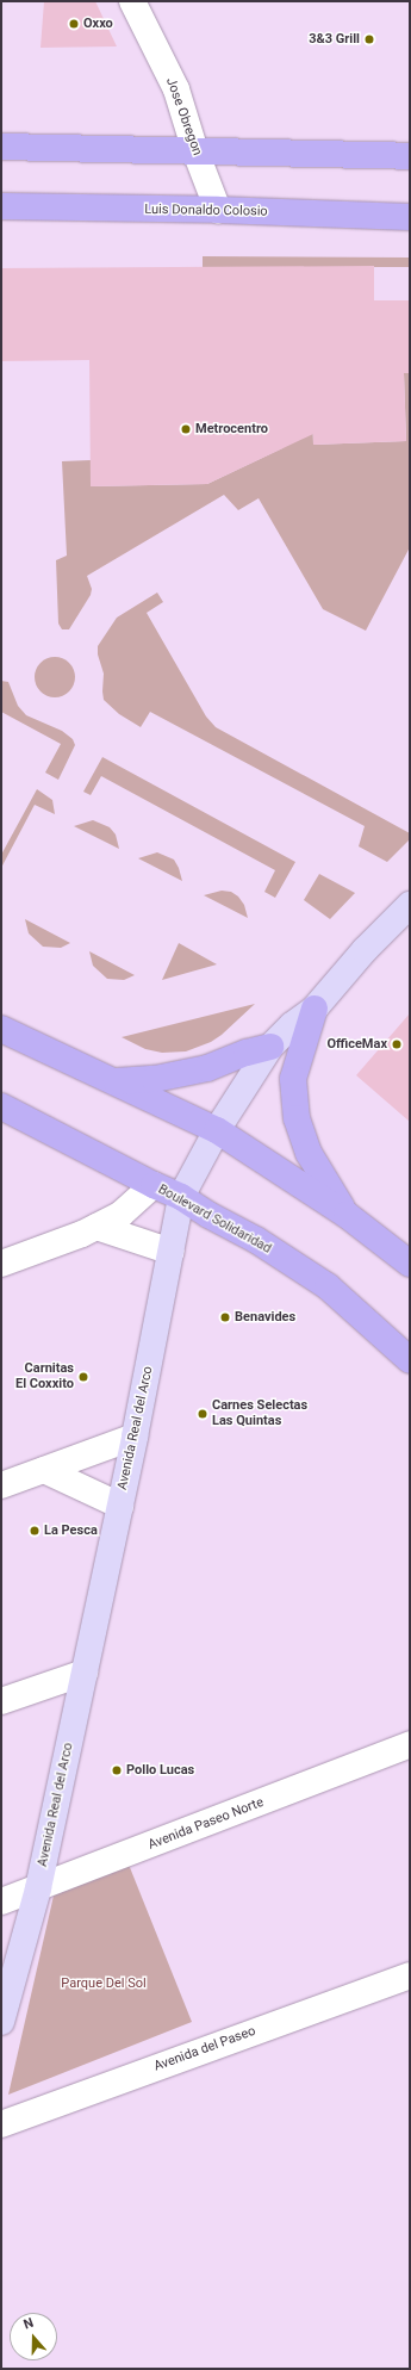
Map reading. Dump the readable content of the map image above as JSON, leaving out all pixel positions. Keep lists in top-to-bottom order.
{
  "streets": {
    "main road": ["Luis Donaldo Colosio", "Boulevard Solidaridad"],
    "street": [
      "Jose Obregon",
      "Avenida Real del Arco",
      "Avenida Paseo Norte",
      "Avenida del Paseo"
    ]
  },
  "crossings": [
    ["Jose Obregon", "Luis Donaldo Colosio"],
    ["Boulevard Solidaridad", "Avenida Real del Arco"],
    ["Avenida Real del Arco", "Avenida Paseo Norte"]
  ],
  "parks": ["Parque Del Sol"],
  "places": [
    "Oxxo",
    "3&3 Grill",
    "Metrocentro",
    "OfficeMax",
    "Benavides",
    "Carnitas El Coxxito",
    "Carnes Selectas Las Quintas",
    "La Pesca",
    "Pollo Lucas"
  ],
  "north": "top"
}
